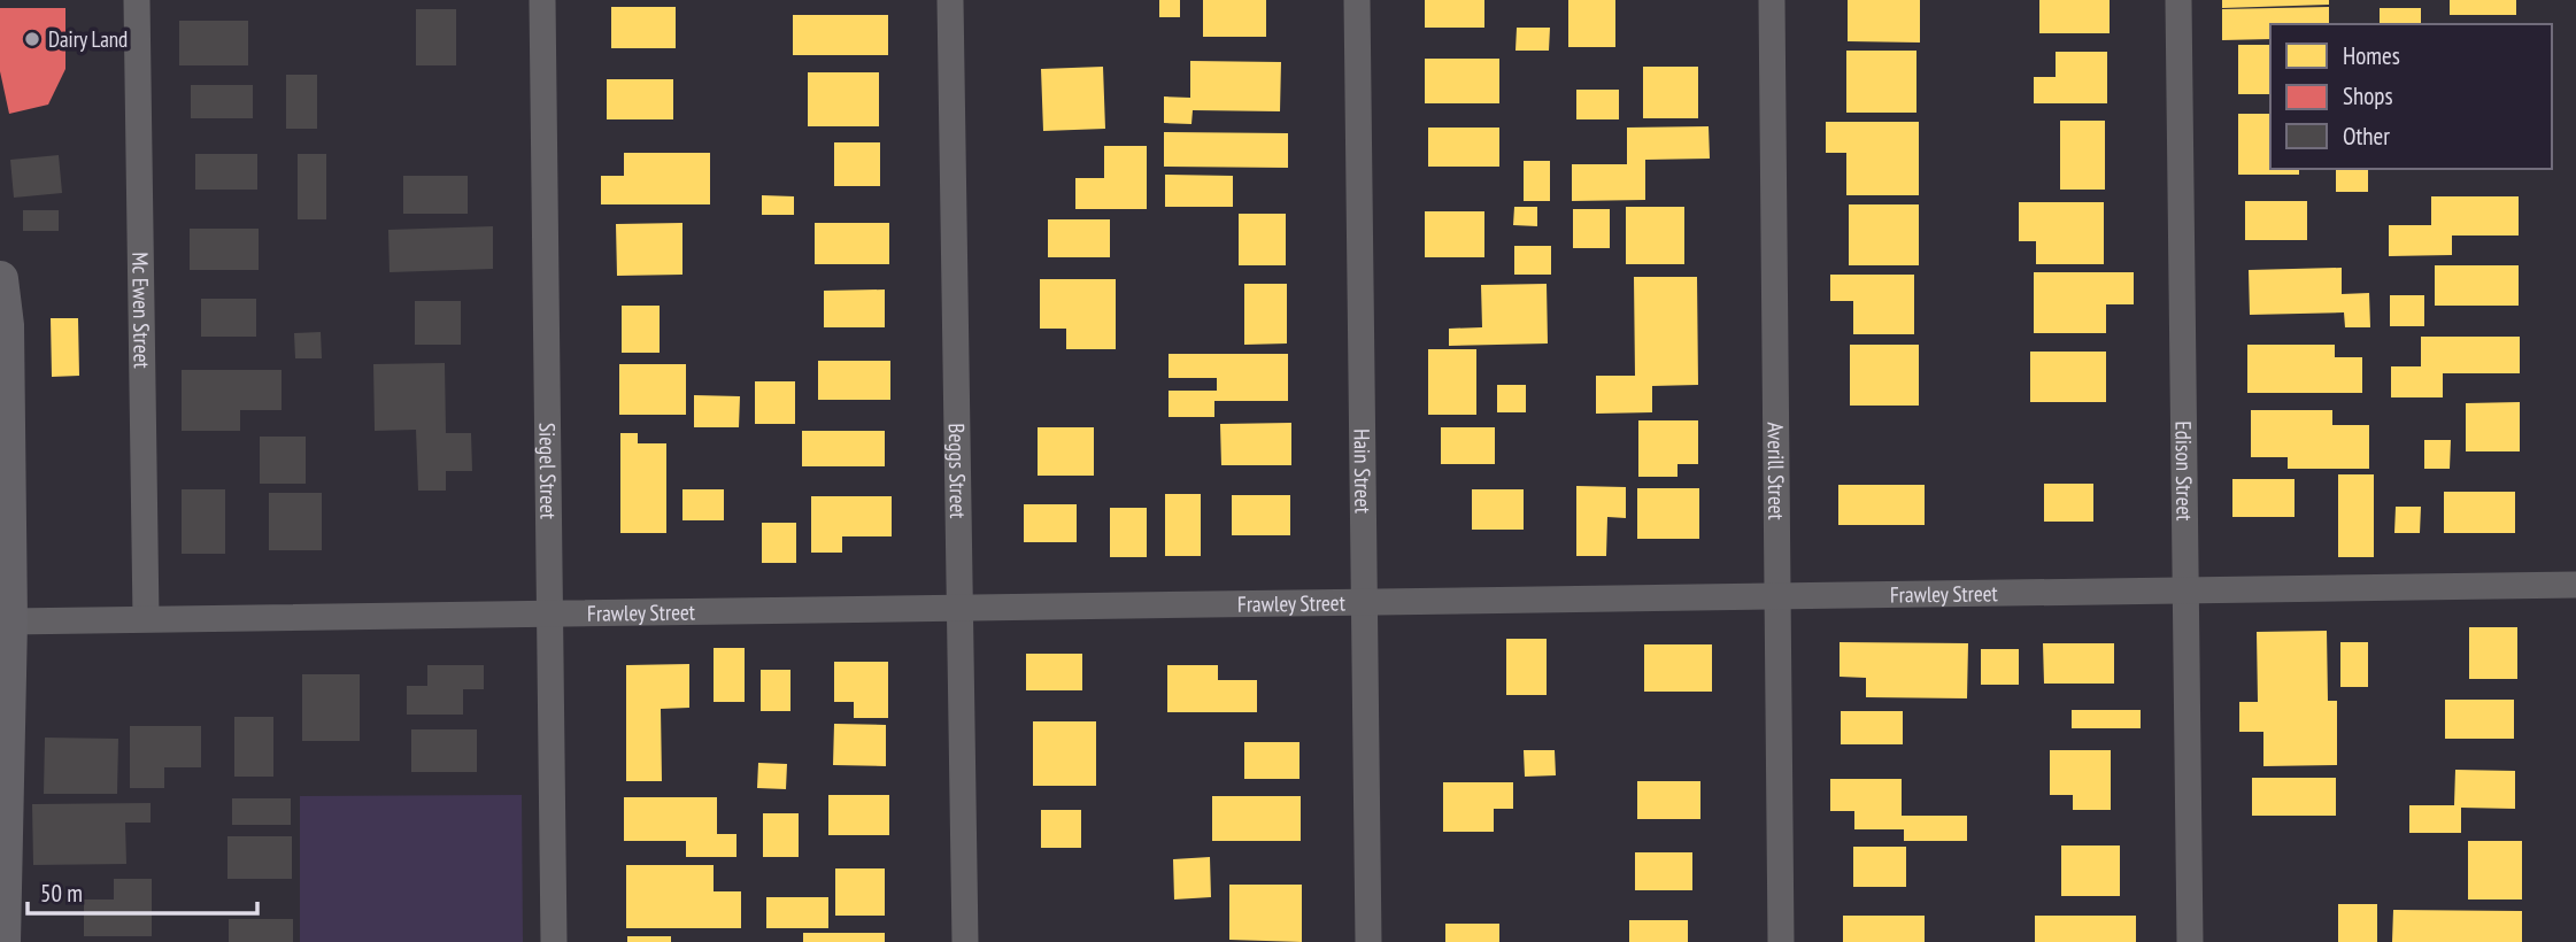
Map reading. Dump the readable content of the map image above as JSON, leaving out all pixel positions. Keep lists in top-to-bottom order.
{
  "streets": {
    "street": [
      "Mc Ewen Street",
      "Siegel Street",
      "Beggs Street",
      "Hain Street",
      "Averill Street",
      "Edison Street",
      "Frawley Street"
    ]
  },
  "crossings": [
    ["Mc Ewen Street", "Frawley Street"],
    ["Siegel Street", "Frawley Street"],
    ["Beggs Street", "Frawley Street"],
    ["Hain Street", "Frawley Street"],
    ["Averill Street", "Frawley Street"],
    ["Edison Street", "Frawley Street"]
  ],
  "places": ["Dairy Land"],
  "legend": ["Homes", "Shops", "Other"],
  "scale_bar": "50 m"
}
